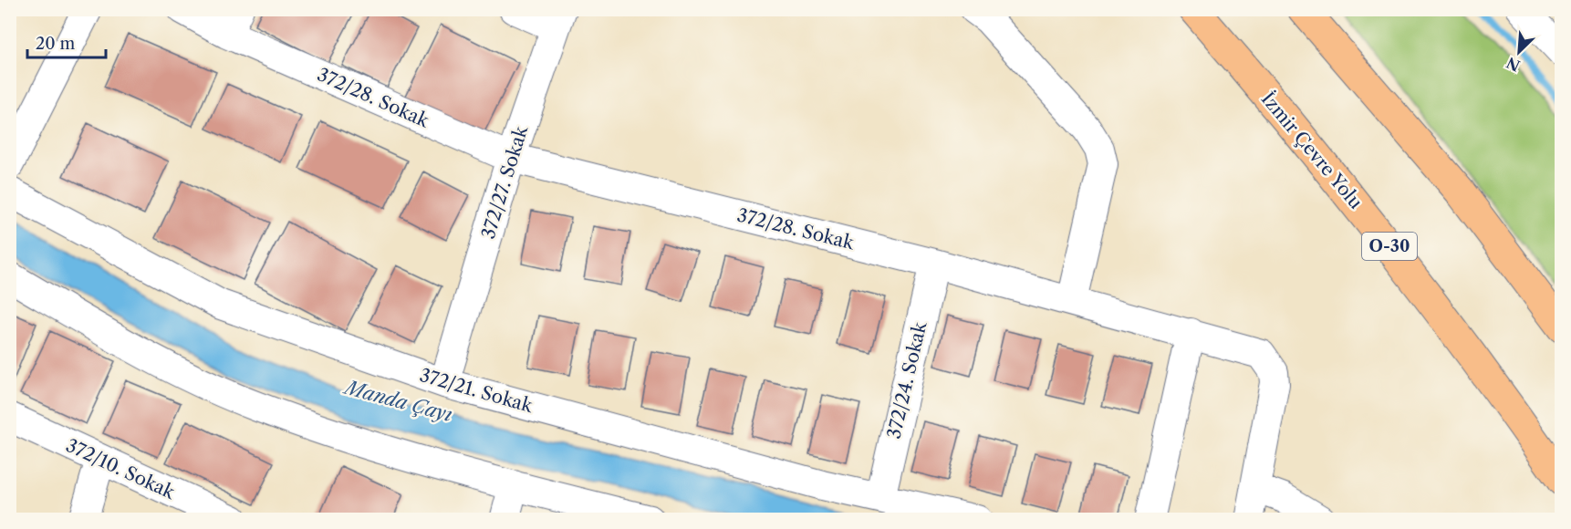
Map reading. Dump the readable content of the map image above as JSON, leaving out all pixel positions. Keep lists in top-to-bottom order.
{
  "streets": {
    "highway": ["İzmir Çevre Yolu", "O-30"],
    "street": [
      "372/28. Sokak",
      "372/27. Sokak",
      "372/24. Sokak",
      "372/21. Sokak",
      "372/10. Sokak"
    ]
  },
  "crossings": [
    ["372/28. Sokak", "372/27. Sokak"],
    ["372/28. Sokak", "372/24. Sokak"],
    ["372/27. Sokak", "372/21. Sokak"],
    ["372/24. Sokak", "372/21. Sokak"]
  ],
  "water": ["Manda Çayı"],
  "scale_bar": "20 m",
  "north": "bottom left"
}
